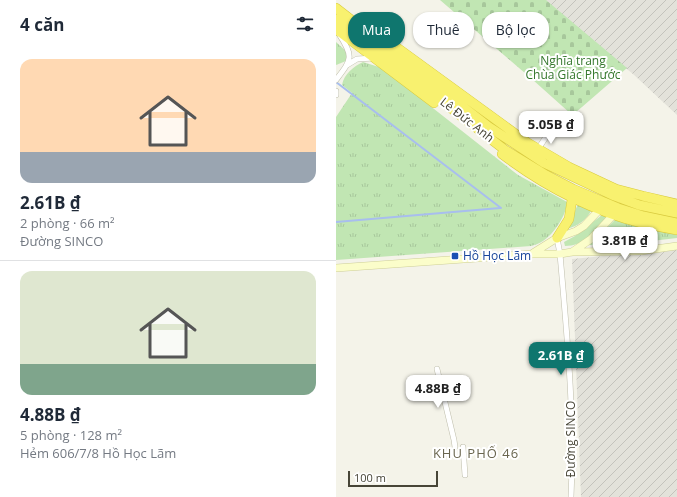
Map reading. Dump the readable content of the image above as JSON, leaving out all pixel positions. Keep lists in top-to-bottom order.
{
  "streets": {
    "highway": ["Lê Đức Anh"],
    "street": ["Đường SINCO"]
  },
  "districts": ["KHU PHỐ 46"],
  "parks": ["Nghĩa trang Chùa Giác Phước"],
  "places": {
    "transit": ["Hồ Học Lãm"]
  },
  "scale_bar": "100 m",
  "page": {
    "heading": "4 căn",
    "chip": ["Mua", "Thuê", "Bộ lọc"],
    "list": [
      {
        "name": "2.61B ₫",
        "note": "2 phòng · 66 m² · Đường SINCO"
      },
      {
        "name": "4.88B ₫",
        "note": "5 phòng · 128 m² · Hẻm 606/7/8 Hồ Học Lãm"
      }
    ],
    "price": [
      "5.05B ₫",
      "3.81B ₫",
      "2.61B ₫",
      "4.88B ₫"
    ],
    "scale": "100 m"
  }
}
